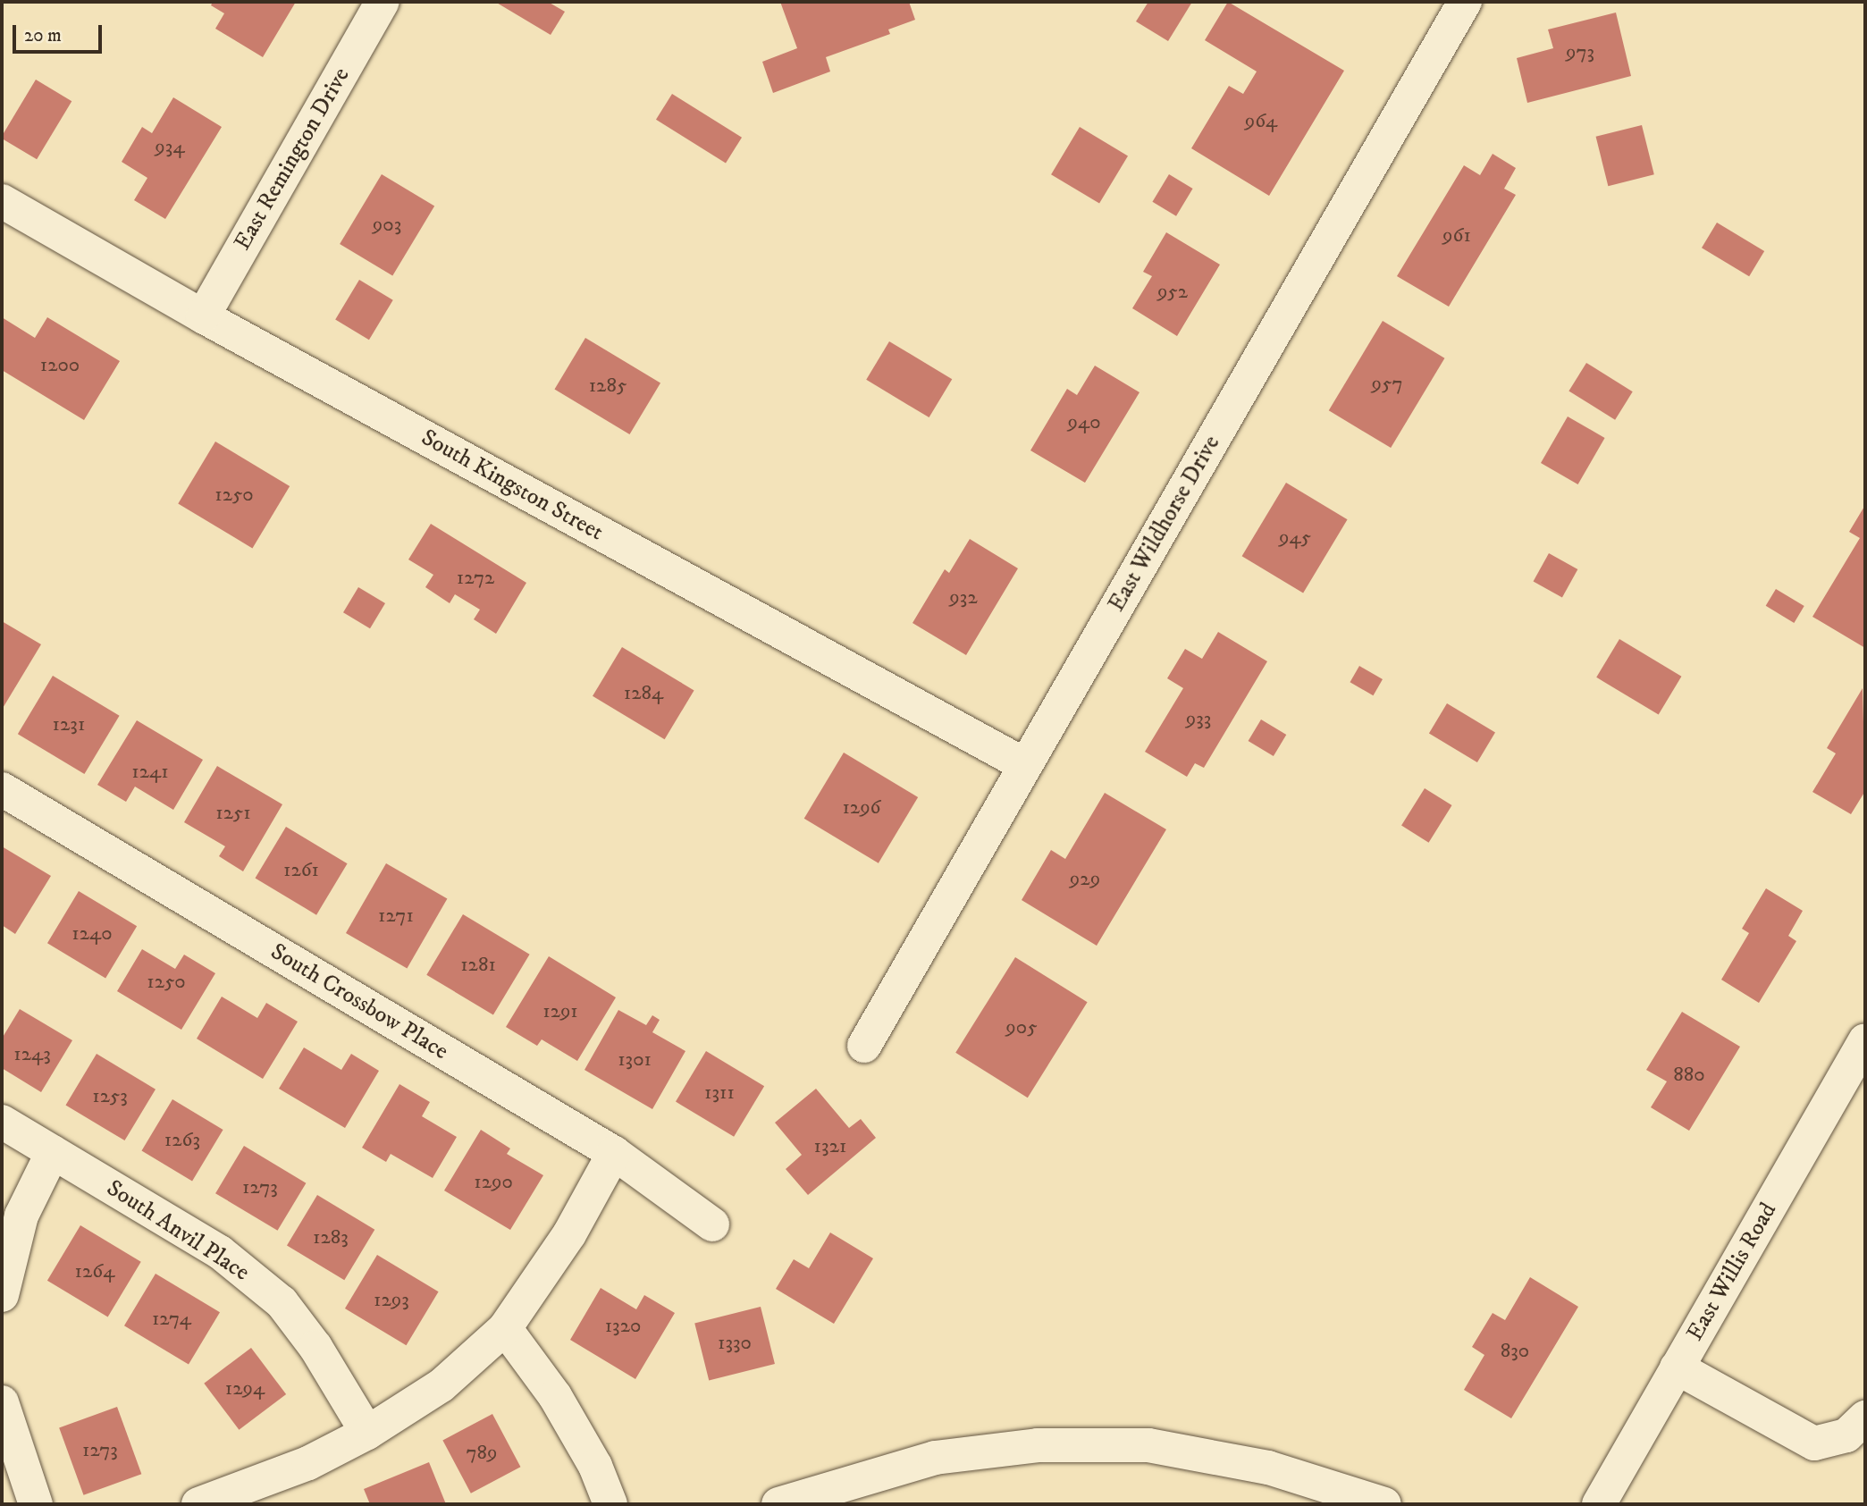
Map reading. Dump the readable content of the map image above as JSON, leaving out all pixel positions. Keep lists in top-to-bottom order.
{
  "streets": {
    "street": [
      "East Remington Drive",
      "South Kingston Street",
      "East Wildhorse Drive",
      "South Crossbow Place",
      "South Anvil Place",
      "East Willis Road"
    ]
  },
  "crossings": [
    ["East Remington Drive", "South Kingston Street"],
    ["South Kingston Street", "East Wildhorse Drive"]
  ],
  "house_numbers": [
    "973",
    "964",
    "934",
    "903",
    "961",
    "952",
    "1200",
    "957",
    "1285",
    "940",
    "1250",
    "945",
    "1272",
    "932",
    "1284",
    "933",
    "1231",
    "1241",
    "1296",
    "1251",
    "1261",
    "929",
    "1271",
    "1240",
    "1281",
    "1250",
    "1291",
    "905",
    "1243",
    "1301",
    "880",
    "1311",
    "1253",
    "1263",
    "1321",
    "1290",
    "1273",
    "1283",
    "1264",
    "1293",
    "1274",
    "1320",
    "1330",
    "830",
    "1294",
    "1273",
    "789"
  ],
  "scale_bar": "20 m"
}
